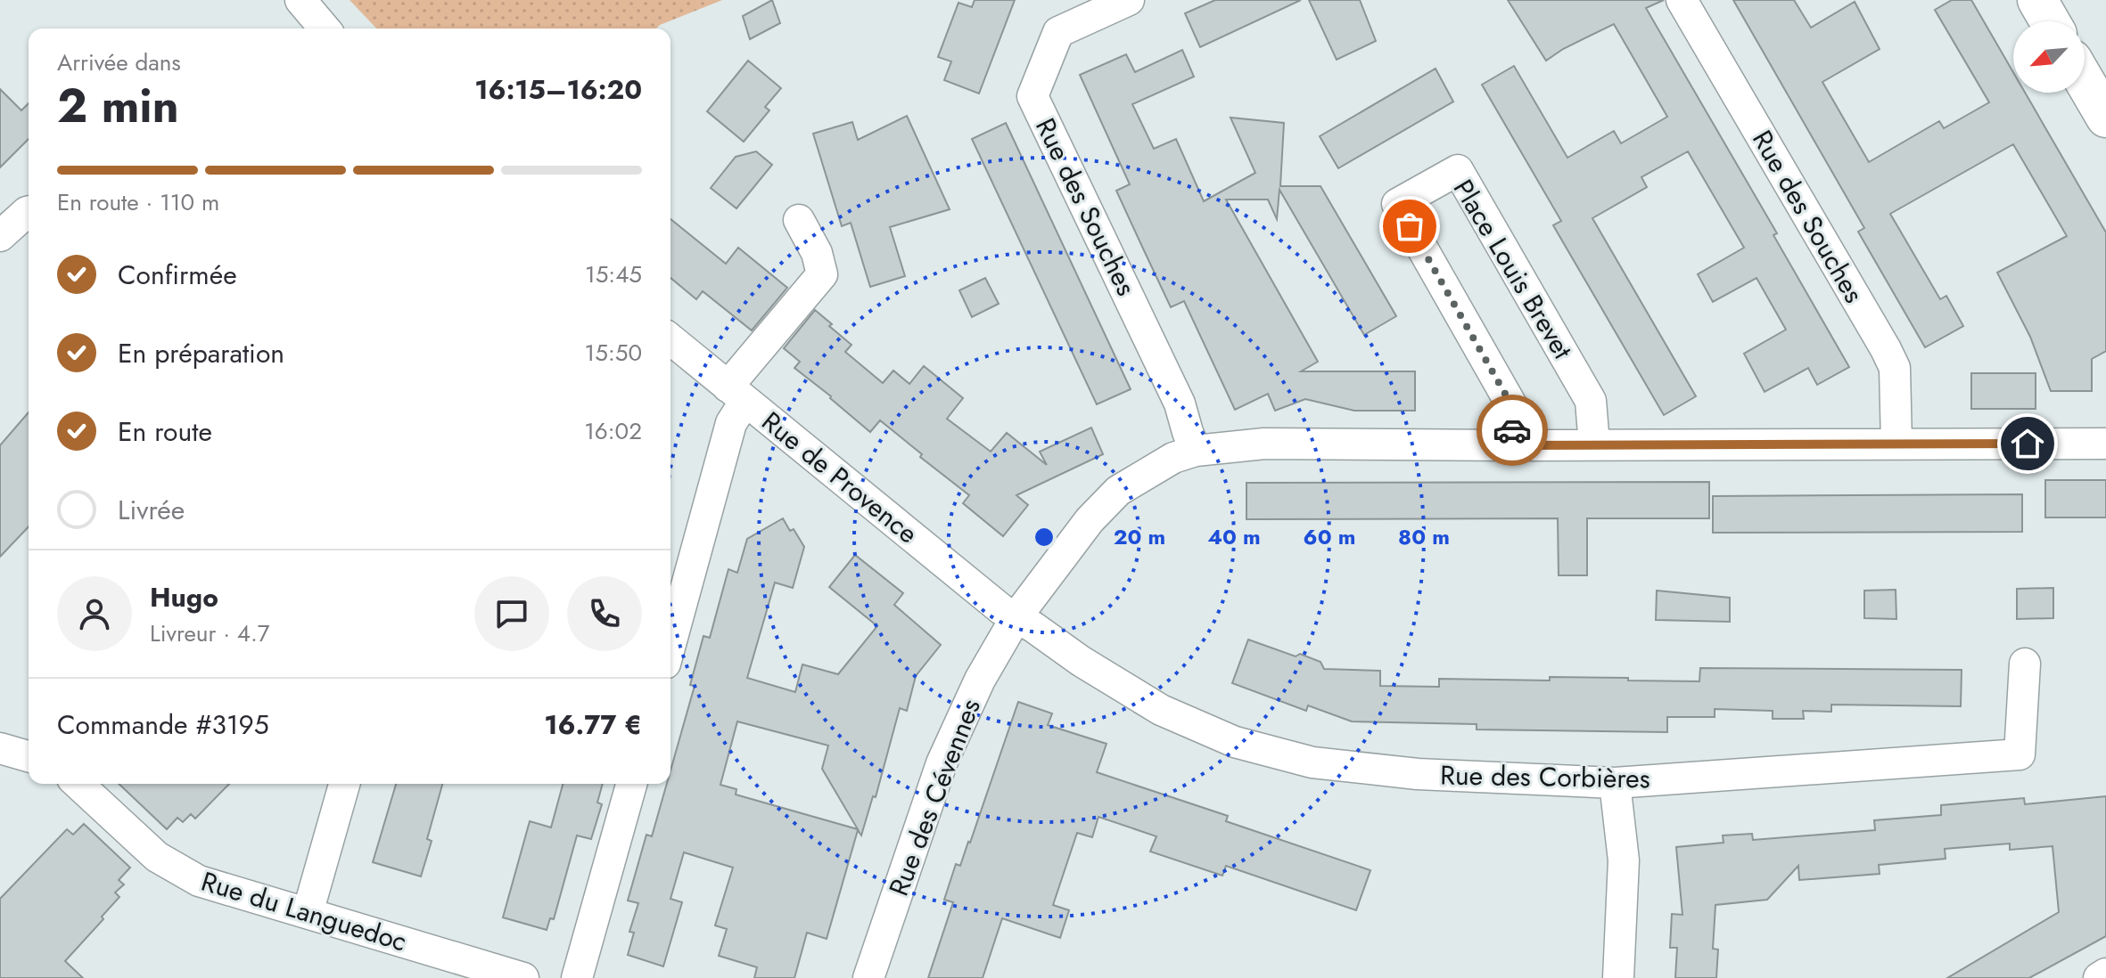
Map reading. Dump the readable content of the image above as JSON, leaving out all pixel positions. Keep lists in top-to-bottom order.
{
  "streets": {
    "street": [
      "Rue des Souches",
      "Place Louis Brevet",
      "Rue de Provence",
      "Rue des Corbières",
      "Rue des Cévennes",
      "Rue du Languedoc"
    ]
  },
  "crossings": [
    ["Rue des Souches", "Rue des Cévennes"],
    ["Place Louis Brevet", "Rue des Cévennes"],
    ["Rue de Provence", "Rue des Corbières"],
    ["Rue de Provence", "Rue des Cévennes"],
    ["Rue des Corbières", "Rue des Cévennes"]
  ],
  "north": "bottom left",
  "page": {
    "heading": ["2 min", "Arrivée dans", "16:15–16:20"],
    "panel": [
      "Hugo",
      "Livreur · 4.7",
      "Commande #3195",
      "16.77 €"
    ],
    "bar": "En route · 110 m",
    "list": [
      ["Confirmée", "15:45"],
      ["En préparation", "15:50"],
      ["En route", "16:02"],
      "Livrée"
    ]
  },
  "rings": [
    "20 m",
    "40 m",
    "60 m",
    "80 m"
  ]
}
